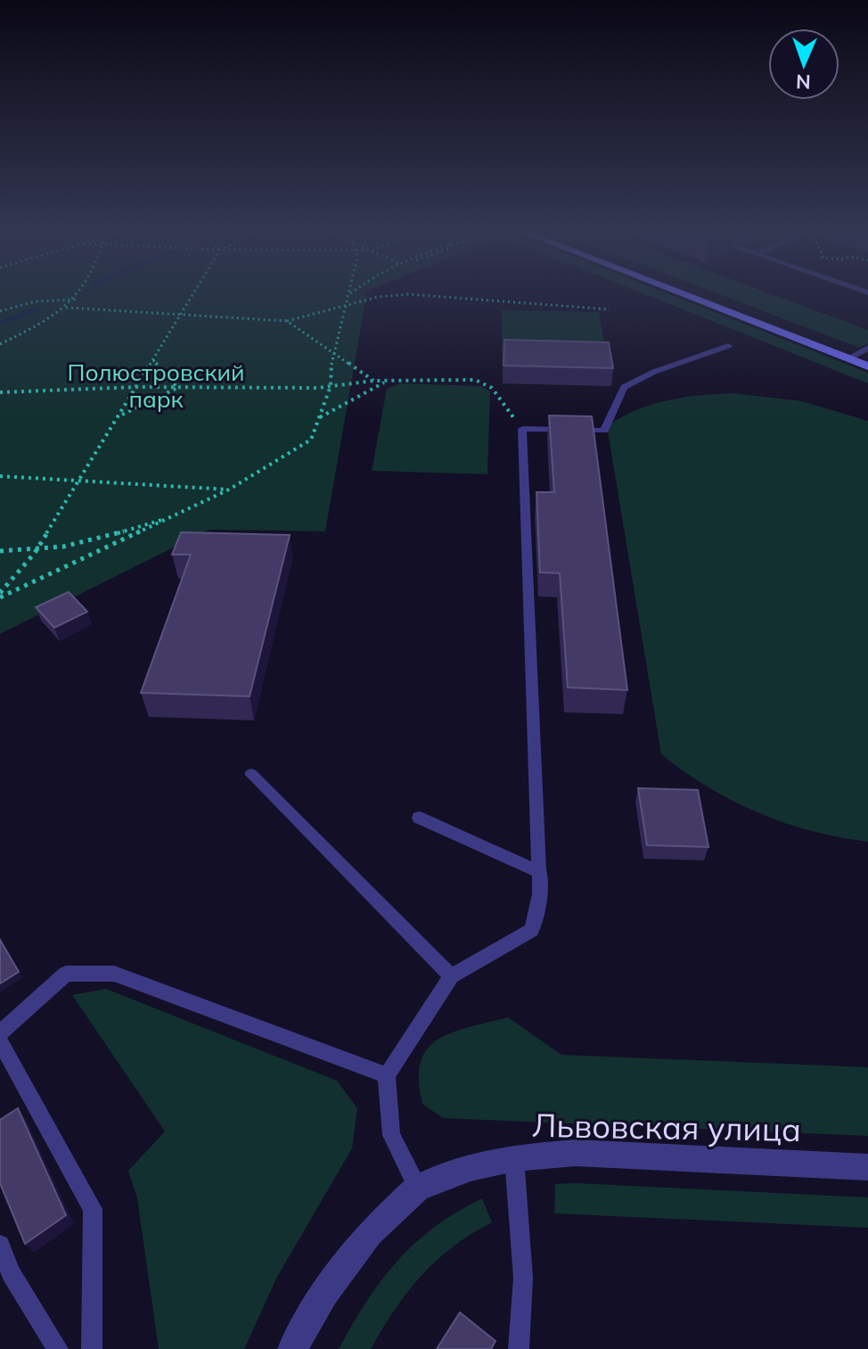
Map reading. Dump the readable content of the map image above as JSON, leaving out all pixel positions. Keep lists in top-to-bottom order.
{
  "streets": {
    "street": ["Львовская улица"]
  },
  "parks": ["Полюстровский парк"],
  "north": "bottom"
}
